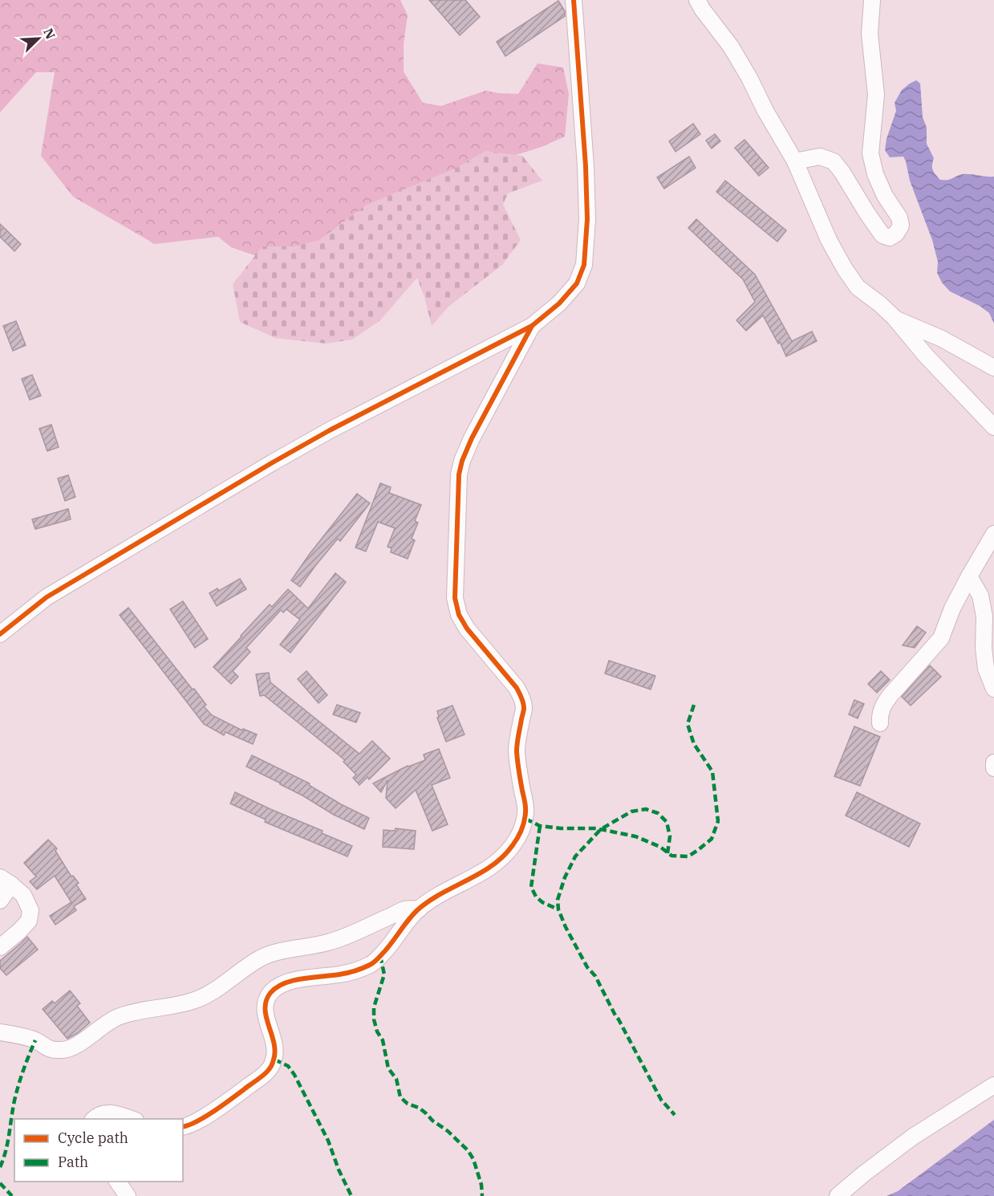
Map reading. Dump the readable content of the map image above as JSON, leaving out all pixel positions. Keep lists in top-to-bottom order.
{
  "legend": ["Cycle path", "Path"],
  "north": "top right"
}
